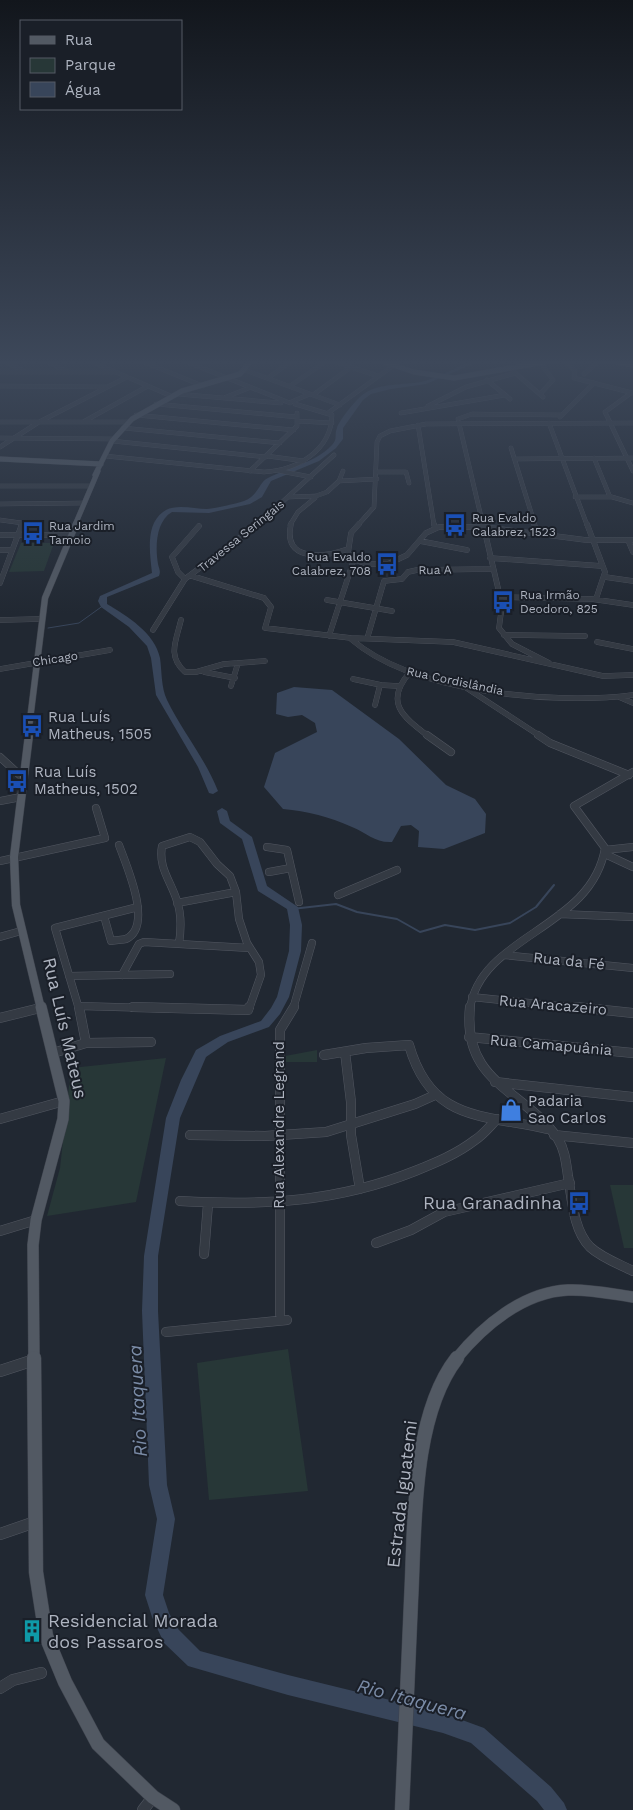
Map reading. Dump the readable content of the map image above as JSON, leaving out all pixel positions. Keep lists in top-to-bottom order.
{
  "streets": {
    "main road": ["Rua Luís Mateus", "Estrada Iguatemi"],
    "street": [
      "Travessa Seringais",
      "Rua A",
      "Chicago",
      "Rua Cordislândia",
      "Rua da Fé",
      "Rua Aracazeiro",
      "Rua Camapuânia",
      "Rua Alexandre Legrand"
    ]
  },
  "crossings": [
    ["Chicago", "Rua Luís Mateus"]
  ],
  "water": ["Rio Itaquera"],
  "places": {
    "bus stop": [
      "Rua Evaldo Calabrez, 1523",
      "Rua Jardim Tamoio",
      "Rua Evaldo Calabrez, 708",
      "Rua Irmão Deodoro, 825",
      "Rua Luís Matheus, 1505",
      "Rua Luís Matheus, 1502",
      "Rua Granadinha"
    ],
    "shop": ["Padaria Sao Carlos"],
    "building": ["Residencial Morada dos Passaros"]
  },
  "legend": ["Rua", "Parque", "Água"]
}
